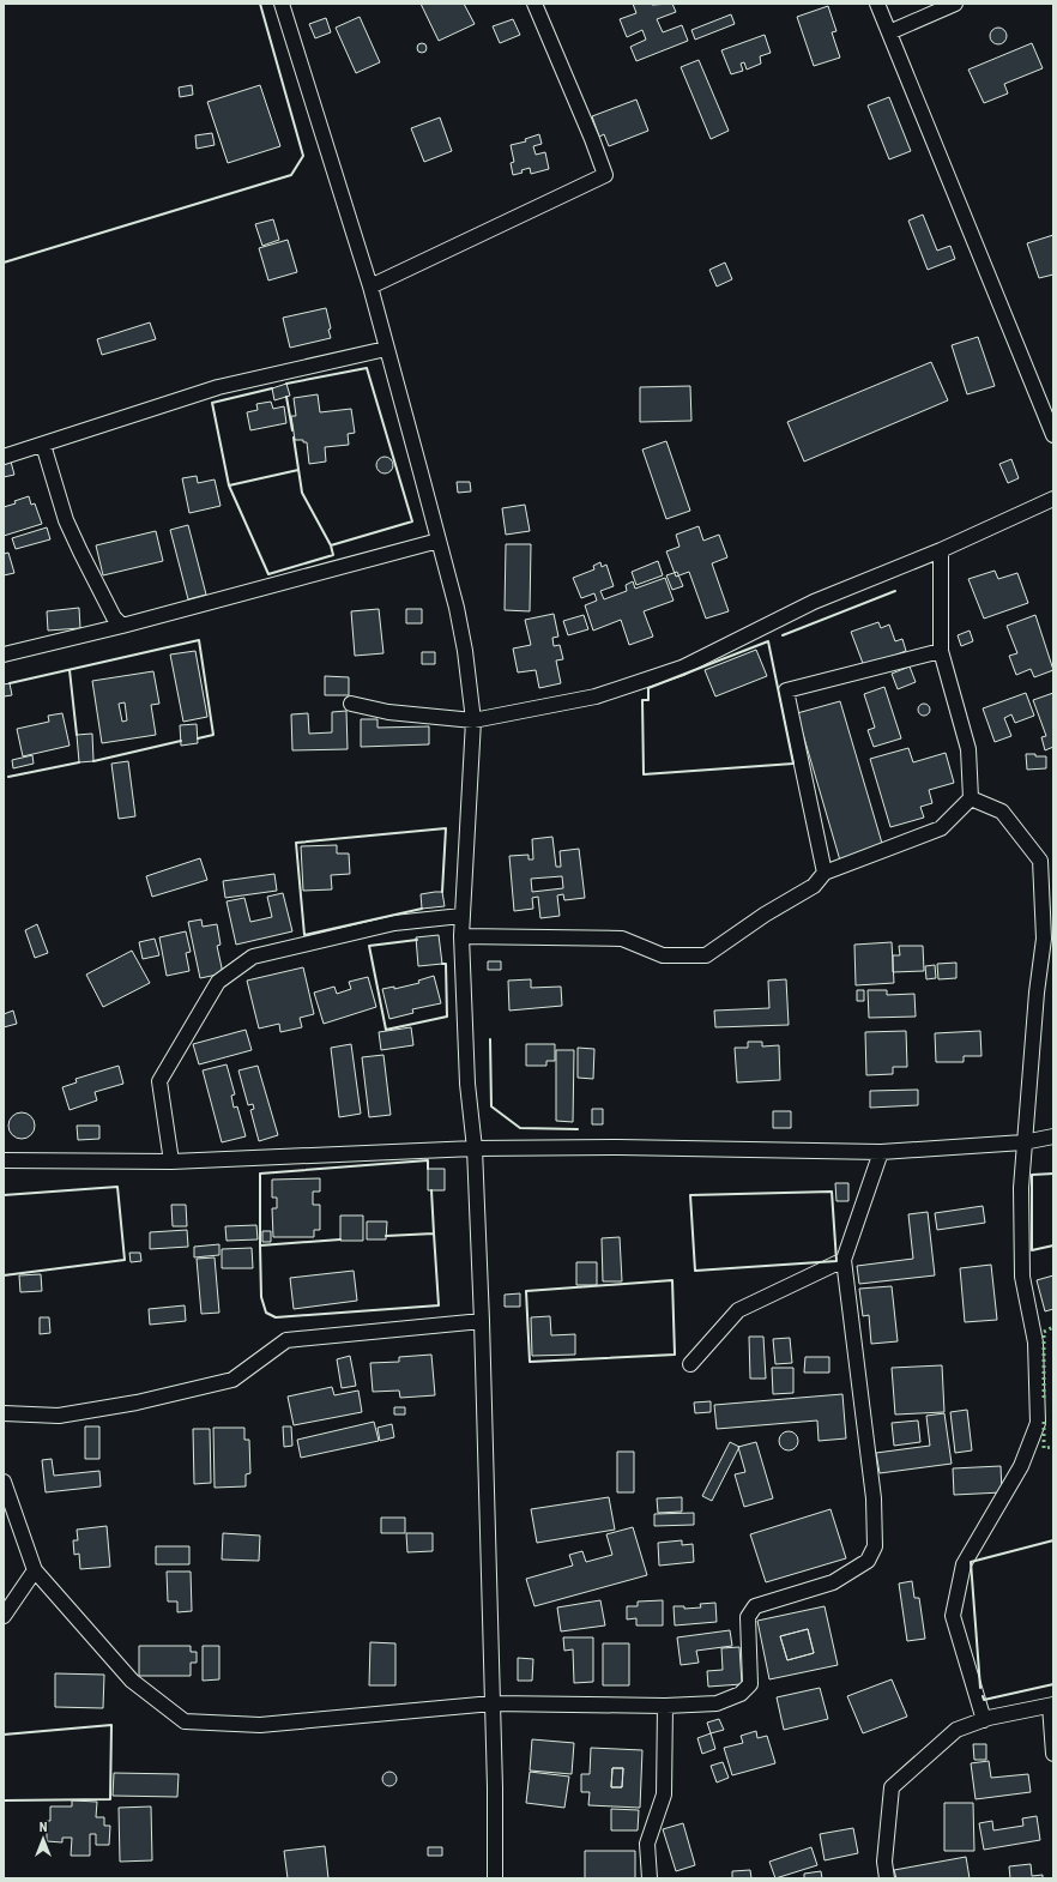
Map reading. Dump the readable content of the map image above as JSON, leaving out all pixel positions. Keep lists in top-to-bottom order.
{
  "north": "top"
}
